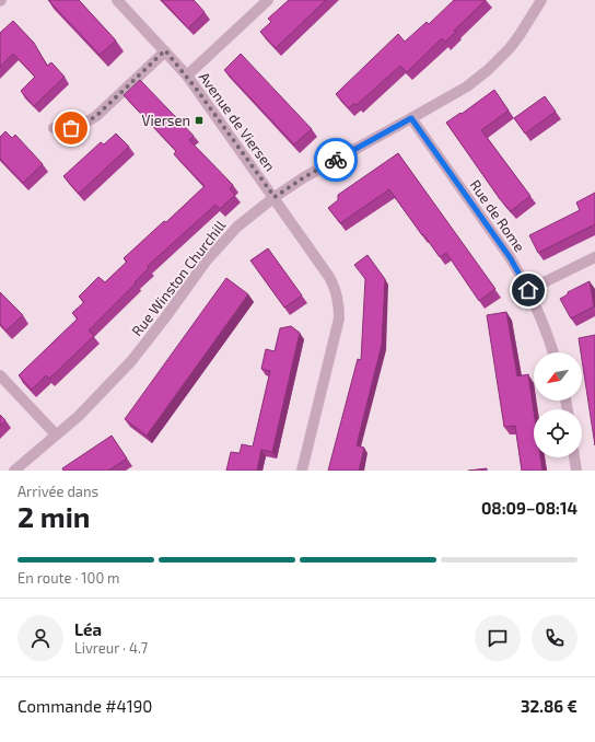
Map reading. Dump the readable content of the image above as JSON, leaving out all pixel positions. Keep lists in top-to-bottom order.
{
  "streets": {
    "street": ["Avenue de Viersen", "Rue de Rome", "Rue Winston Churchill"]
  },
  "crossings": [
    ["Avenue de Viersen", "Rue Winston Churchill"],
    ["Rue de Rome", "Rue Winston Churchill"]
  ],
  "places": {
    "transit": ["Viersen"]
  },
  "north": "bottom left",
  "page": {
    "heading": ["2 min", "Arrivée dans", "08:09–08:14"],
    "panel": [
      "Léa",
      "Livreur · 4.7",
      "Commande #4190",
      "32.86 €"
    ],
    "bar": "En route · 100 m"
  }
}
